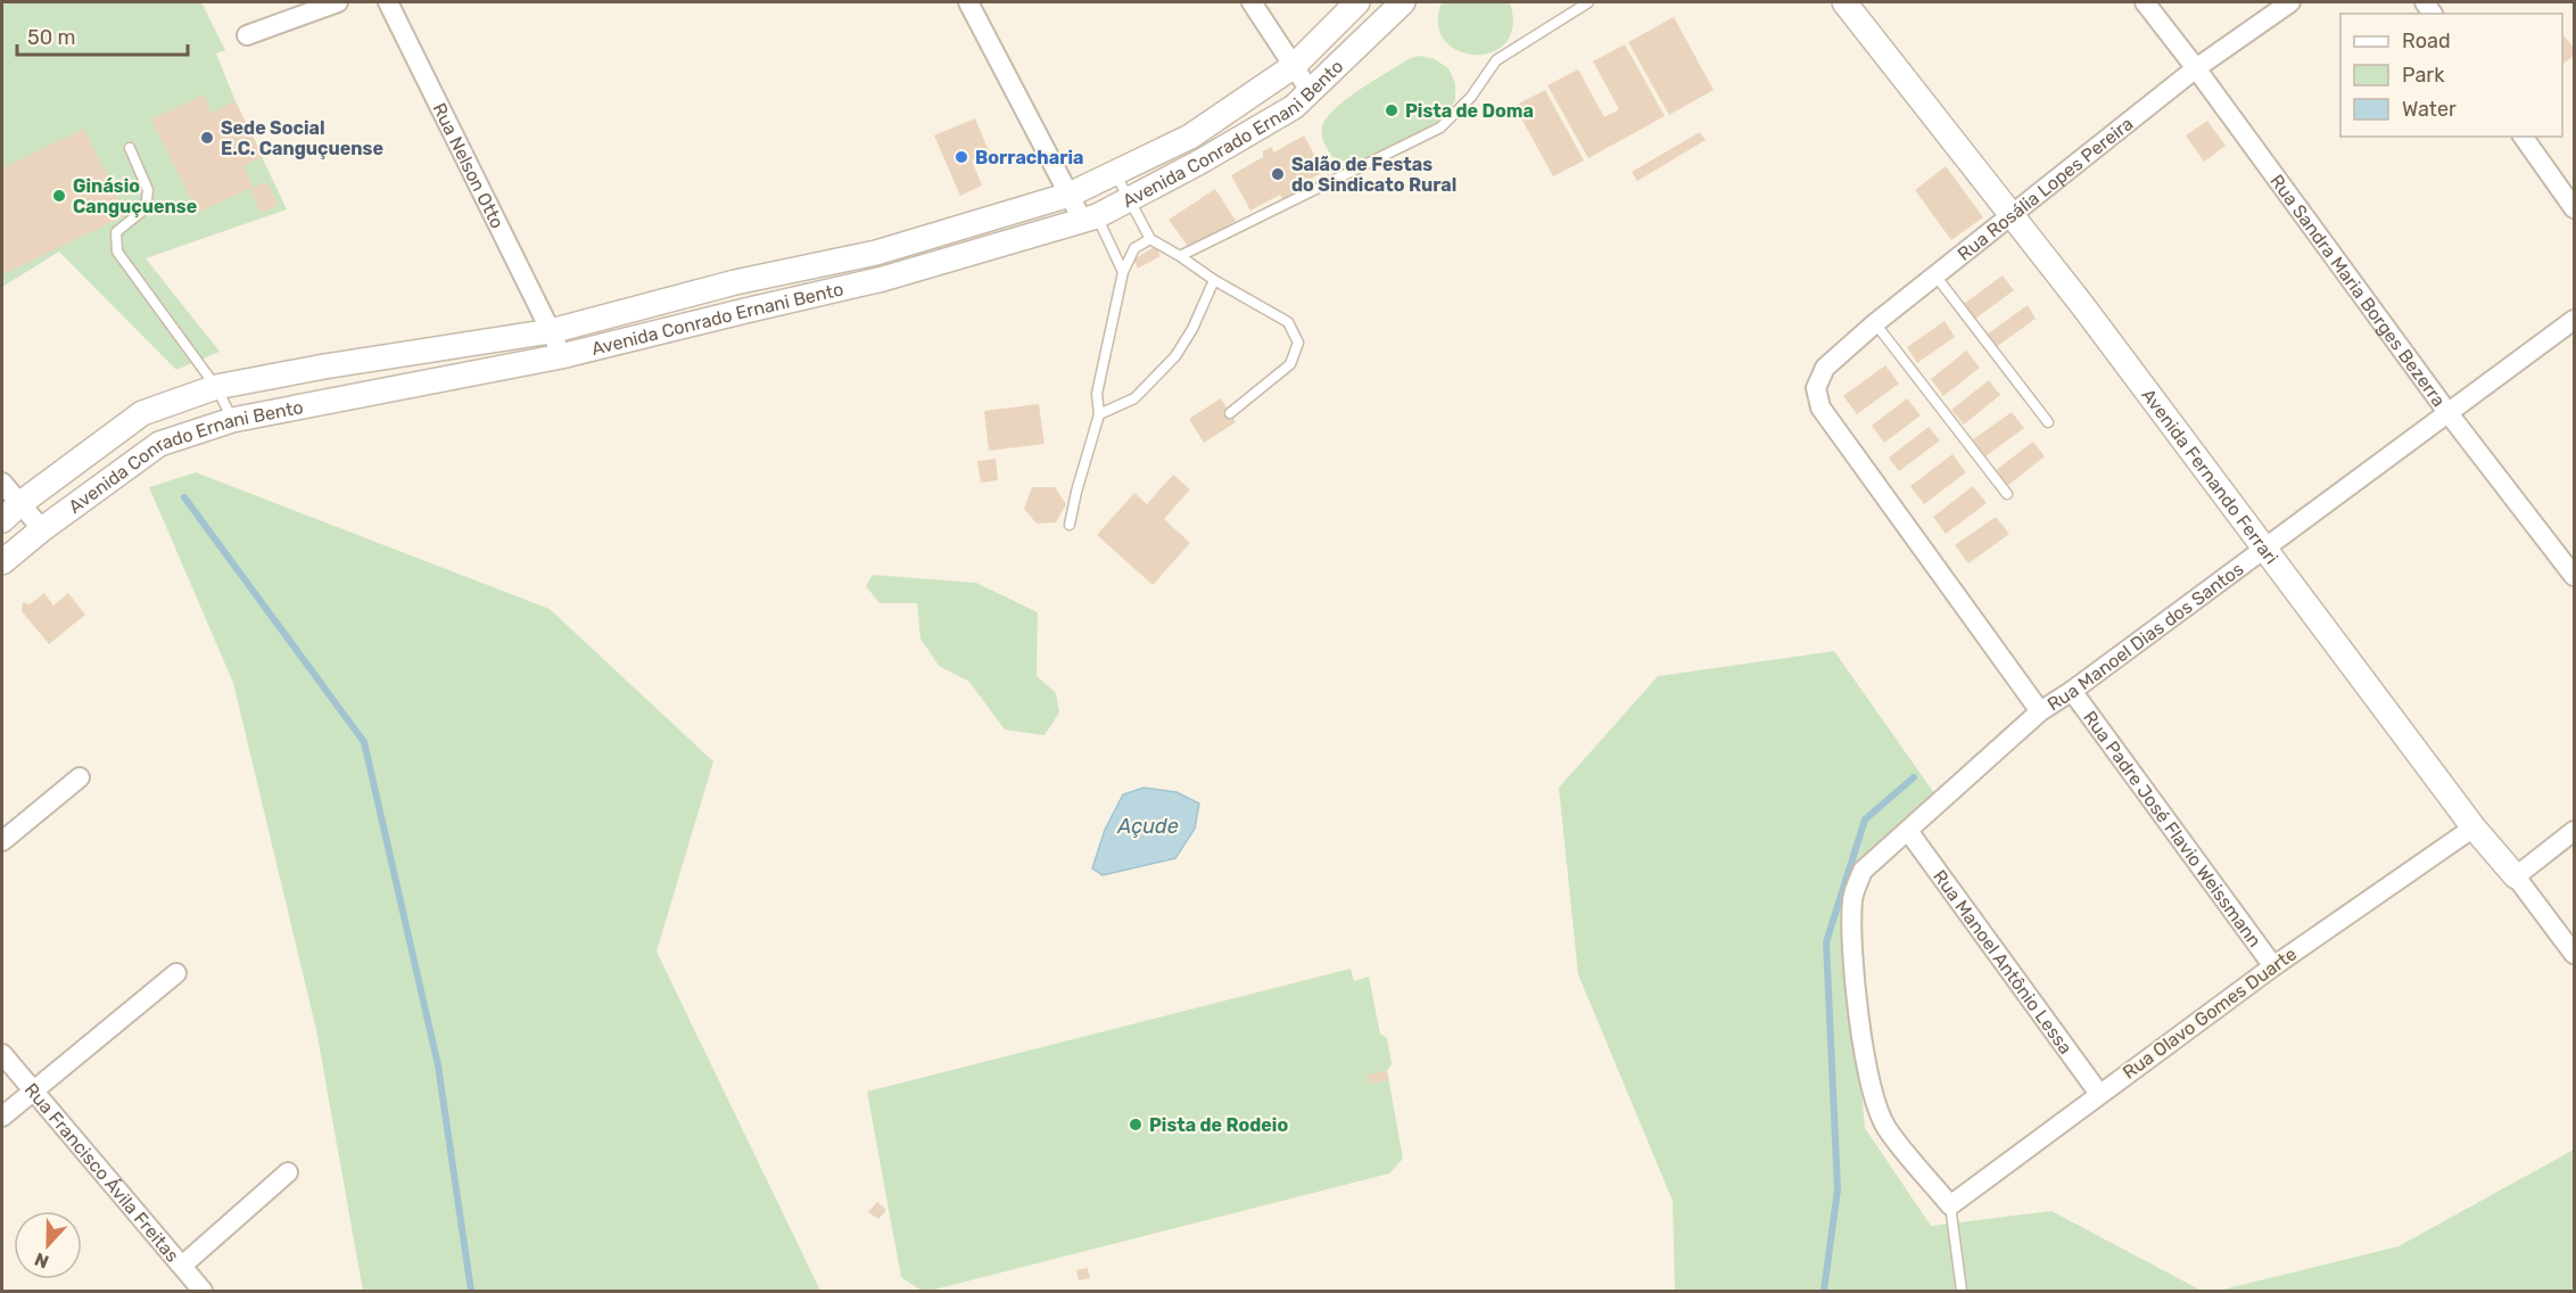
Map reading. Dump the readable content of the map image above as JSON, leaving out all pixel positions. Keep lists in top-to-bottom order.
{
  "streets": {
    "street": [
      "Avenida Conrado Ernani Bento",
      "Rua Nelson Otto",
      "Rua Rosália Lopes Pereira",
      "Rua Sandra Maria Borges Bezerra",
      "Avenida Fernando Ferrari",
      "Rua Manoel Dias dos Santos",
      "Rua Padre José Flavio Weissmann",
      "Rua Manoel Antônio Lessa",
      "Rua Olavo Gomes Duarte",
      "Rua Francisco Ávila Freitas"
    ]
  },
  "crossings": [
    ["Avenida Conrado Ernani Bento", "Rua Nelson Otto"],
    ["Rua Rosália Lopes Pereira", "Rua Sandra Maria Borges Bezerra"],
    ["Rua Rosália Lopes Pereira", "Avenida Fernando Ferrari"],
    ["Rua Rosália Lopes Pereira", "Rua Manoel Dias dos Santos"],
    ["Rua Sandra Maria Borges Bezerra", "Rua Manoel Dias dos Santos"],
    ["Avenida Fernando Ferrari", "Rua Manoel Dias dos Santos"],
    ["Avenida Fernando Ferrari", "Rua Olavo Gomes Duarte"],
    ["Rua Manoel Dias dos Santos", "Rua Padre José Flavio Weissmann"],
    ["Rua Manoel Dias dos Santos", "Rua Manoel Antônio Lessa"],
    ["Rua Manoel Dias dos Santos", "Rua Olavo Gomes Duarte"],
    ["Rua Padre José Flavio Weissmann", "Rua Olavo Gomes Duarte"],
    ["Rua Manoel Antônio Lessa", "Rua Olavo Gomes Duarte"]
  ],
  "water": ["Açude"],
  "places": [
    "Pista de Doma",
    "Sede Social E.C. Canguçuense",
    "Borracharia",
    "Salão de Festas do Sindicato Rural",
    "Ginásio Canguçuense",
    "Pista de Rodeio"
  ],
  "legend": ["Road", "Park", "Water"],
  "scale_bar": "50 m",
  "north": "bottom"
}
